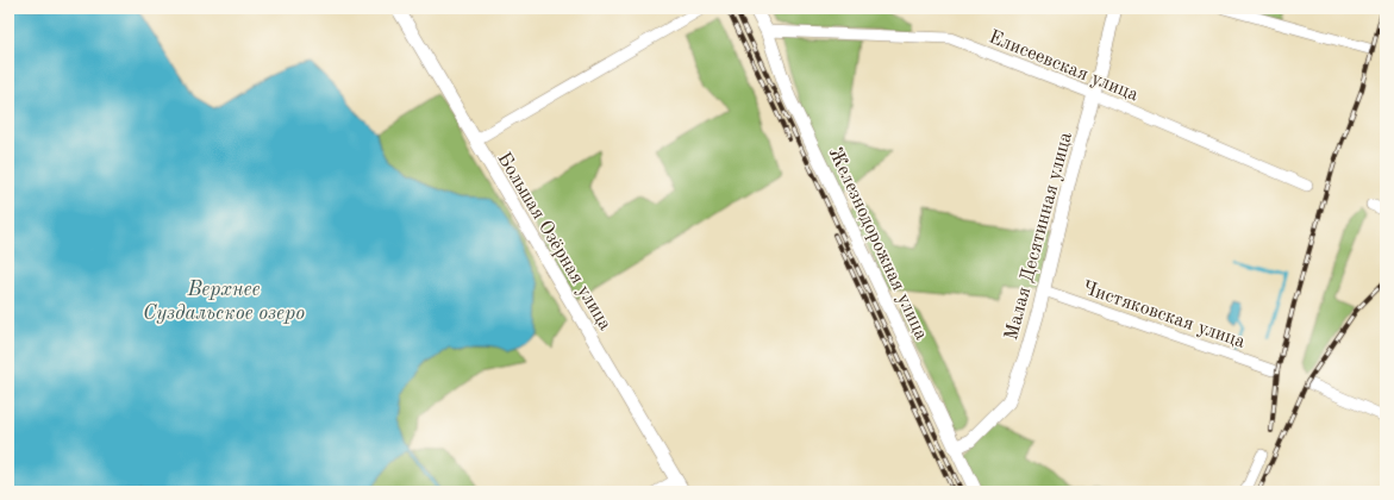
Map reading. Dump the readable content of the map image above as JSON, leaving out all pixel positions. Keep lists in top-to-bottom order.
{
  "streets": {
    "street": [
      "Елисеевская улица",
      "Малая Десятинная улица",
      "Большая Озёрная улица",
      "Железнодорожная улица",
      "Чистяковская улица"
    ]
  },
  "crossings": [
    ["Елисеевская улица", "Малая Десятинная улица"],
    ["Елисеевская улица", "Железнодорожная улица"],
    ["Малая Десятинная улица", "Железнодорожная улица"],
    ["Малая Десятинная улица", "Чистяковская улица"]
  ],
  "water": ["Верхнее Суздальское озеро"]
}
